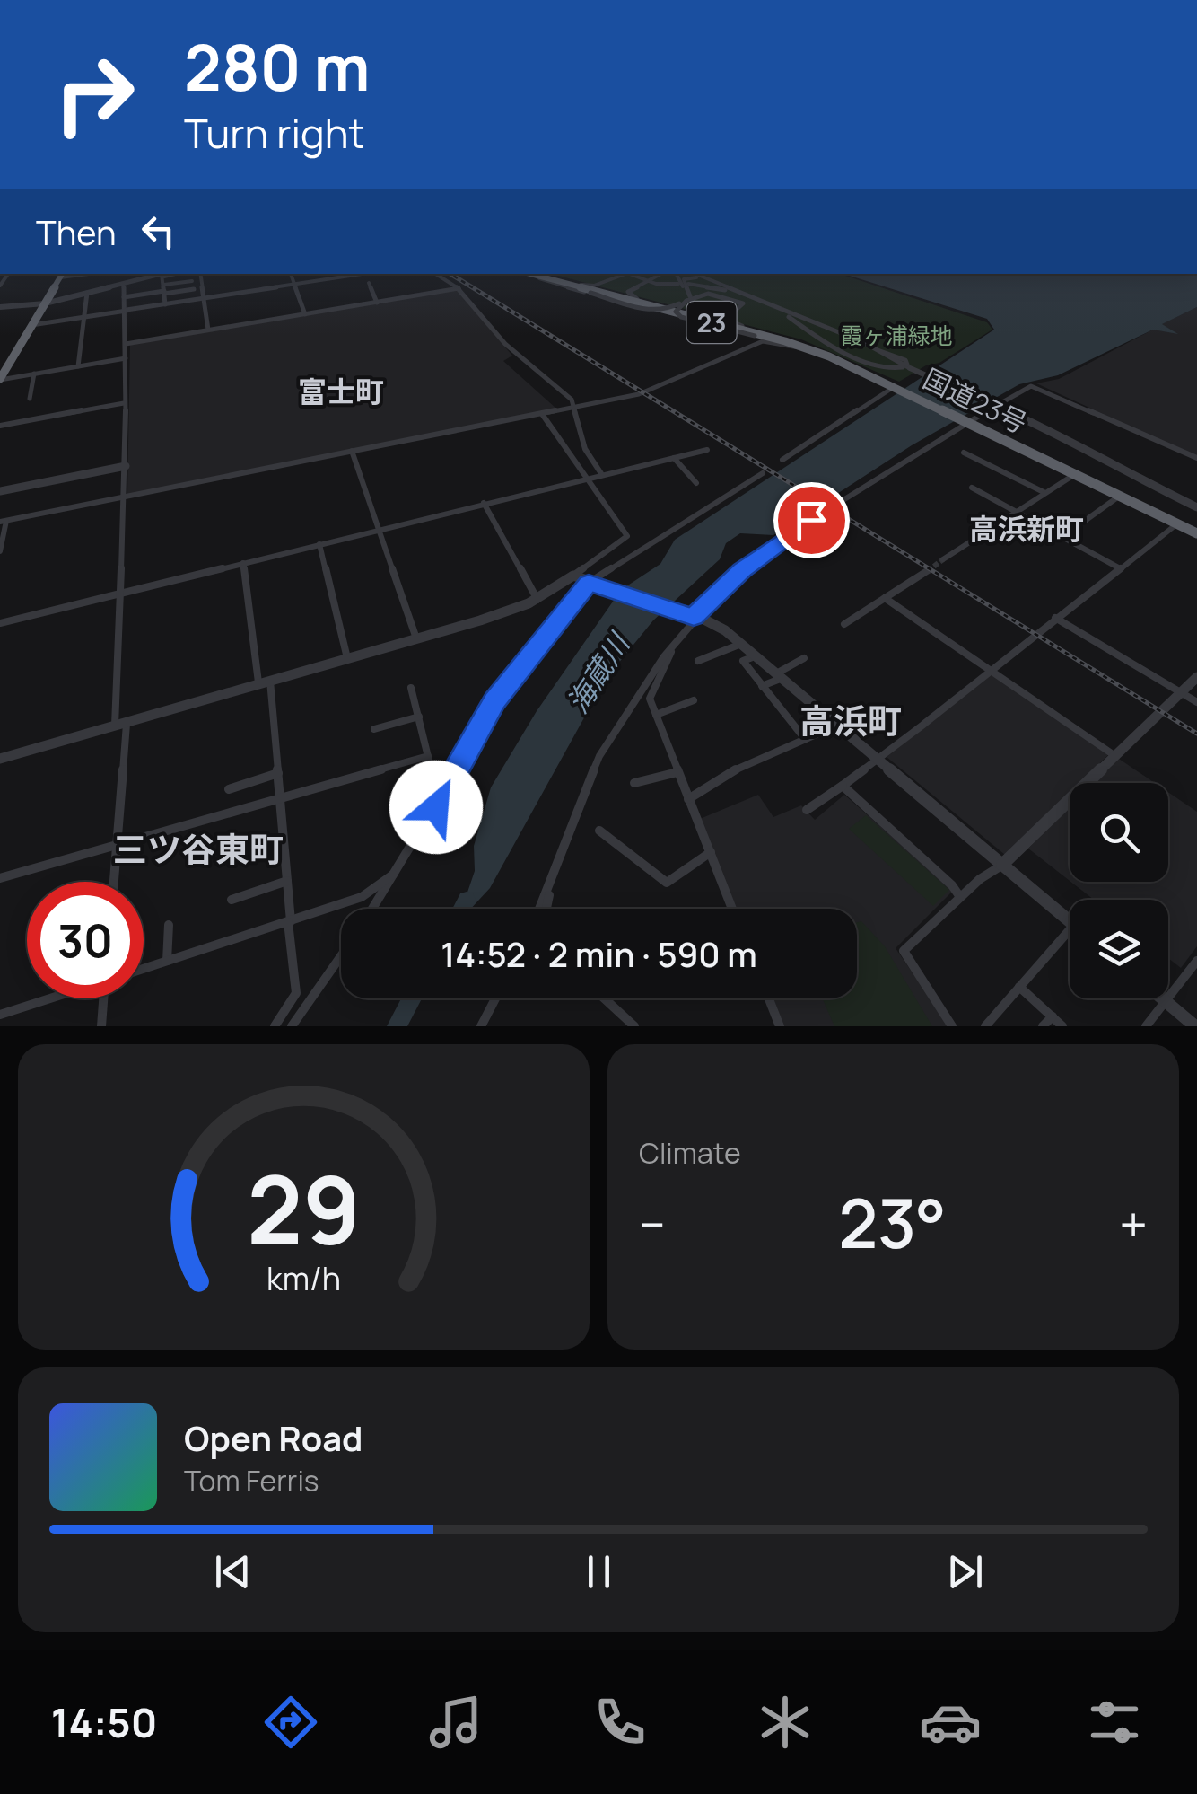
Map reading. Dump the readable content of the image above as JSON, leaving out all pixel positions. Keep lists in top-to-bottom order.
{
  "streets": {
    "highway": ["23", "国道23号"]
  },
  "districts": [
    "富士町",
    "高浜新町",
    "高浜町",
    "三ツ谷東町"
  ],
  "water": ["海蔵川"],
  "parks": ["霞ヶ浦緑地"],
  "page": {
    "turn": ["280 m", "Turn right"],
    "then": "Then",
    "limit": "30",
    "trip": "14:52 · 2 min · 590 m",
    "tile": "Climate",
    "heat": ["−", "23°", "+"],
    "song": ["Open Road", "Tom Ferris"],
    "tabs": "14:50",
    "gauge": ["29", "km/h"]
  }
}
